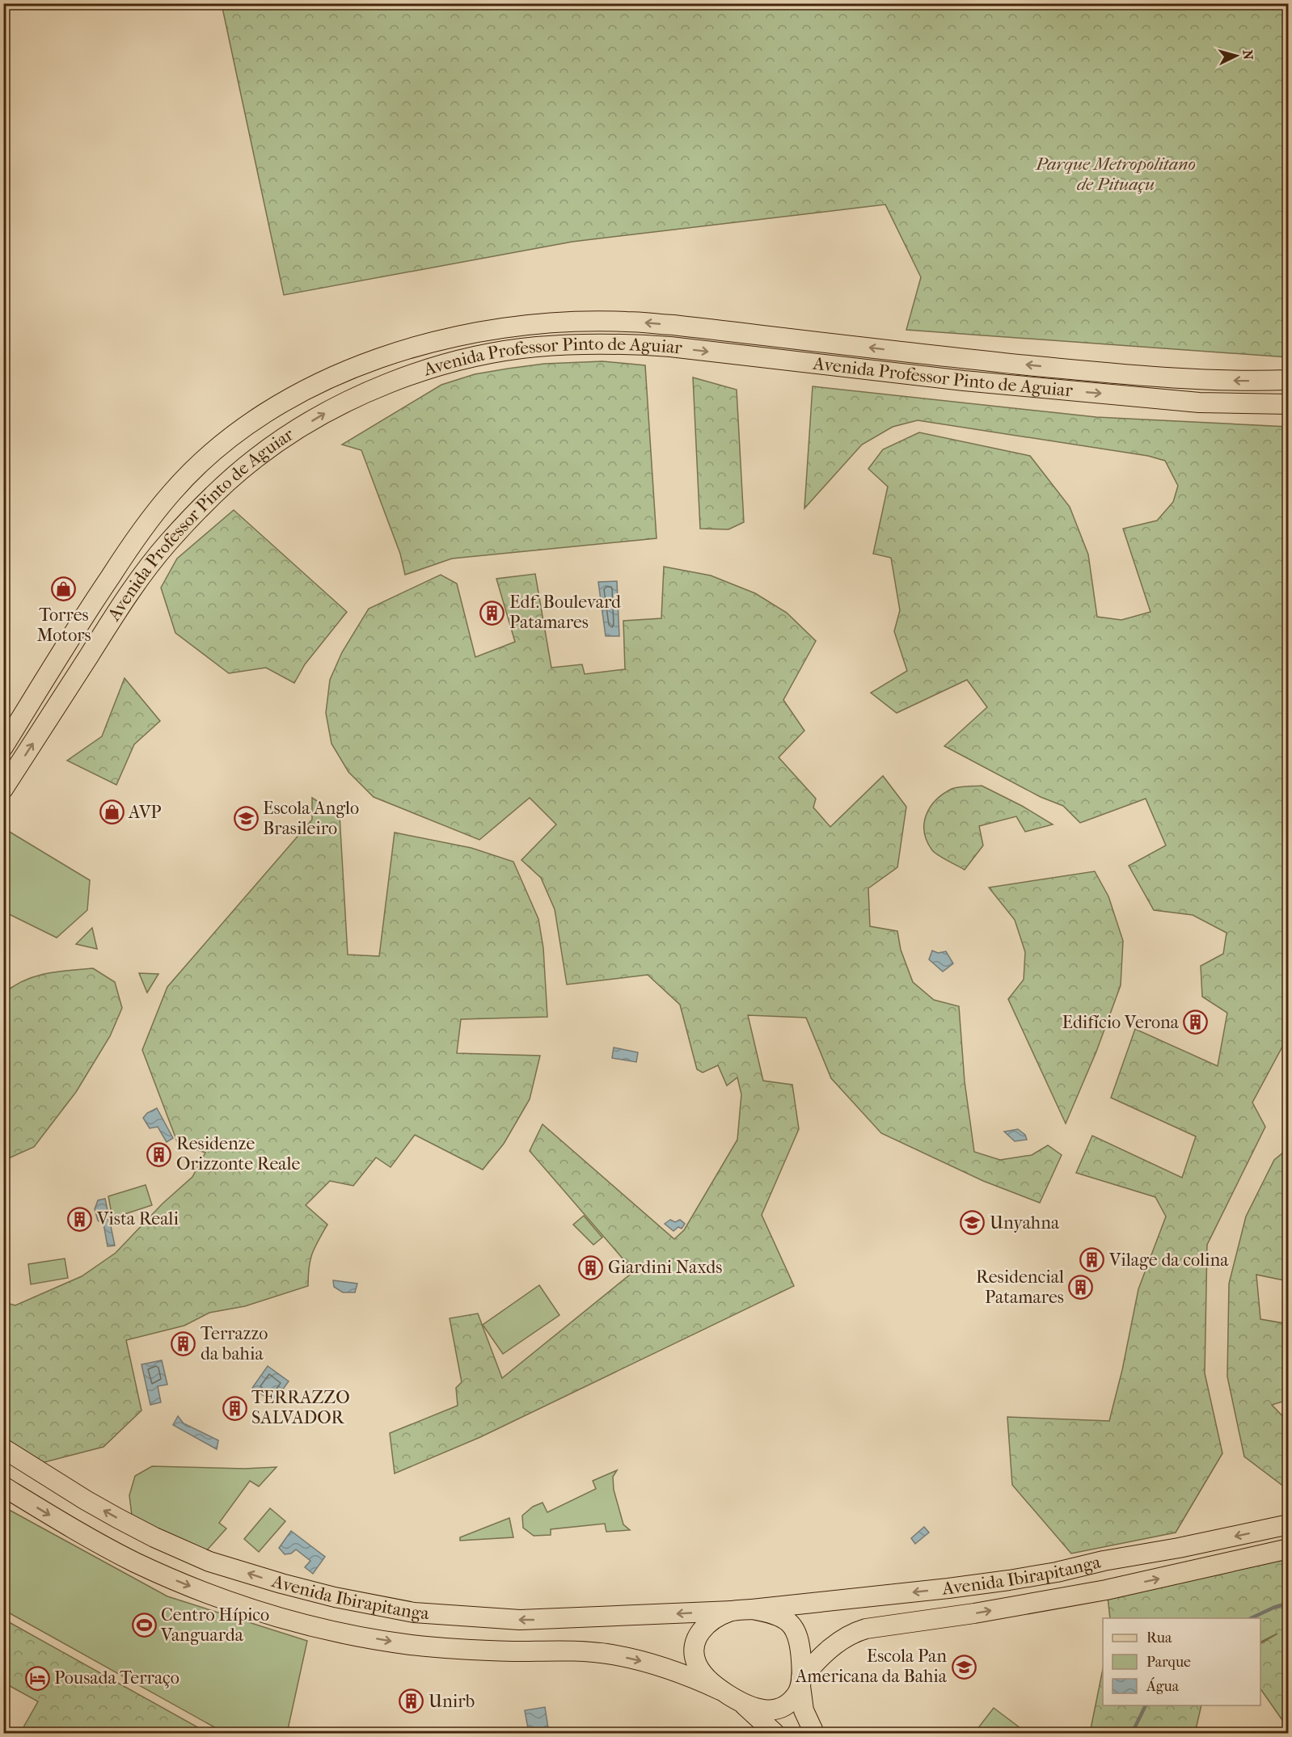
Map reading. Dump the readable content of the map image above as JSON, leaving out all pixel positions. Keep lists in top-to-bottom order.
{
  "streets": {
    "main road": ["Avenida Professor Pinto de Aguiar", "Avenida Ibirapitanga"]
  },
  "parks": ["Parque Metropolitano de Pituaçu"],
  "places": {
    "shop": ["Torres Motors", "AVP"],
    "building": [
      "Edf. Boulevard Patamares",
      "Edifício Verona",
      "Residenze Orizzonte Reale",
      "Vista Reali",
      "Vilage da colina",
      "Giardini Naxds",
      "Residencial Patamares",
      "Terrazzo da bahia",
      "TERRAZZO SALVADOR",
      "Unirb"
    ],
    "school or university": ["Escola Anglo Brasileiro", "Unyahna", "Escola Pan Americana da Bahia"],
    "sports": ["Centro Hípico Vanguarda"],
    "hotel": ["Pousada Terraço"]
  },
  "legend": ["Rua", "Parque", "Água"],
  "north": "right"
}
